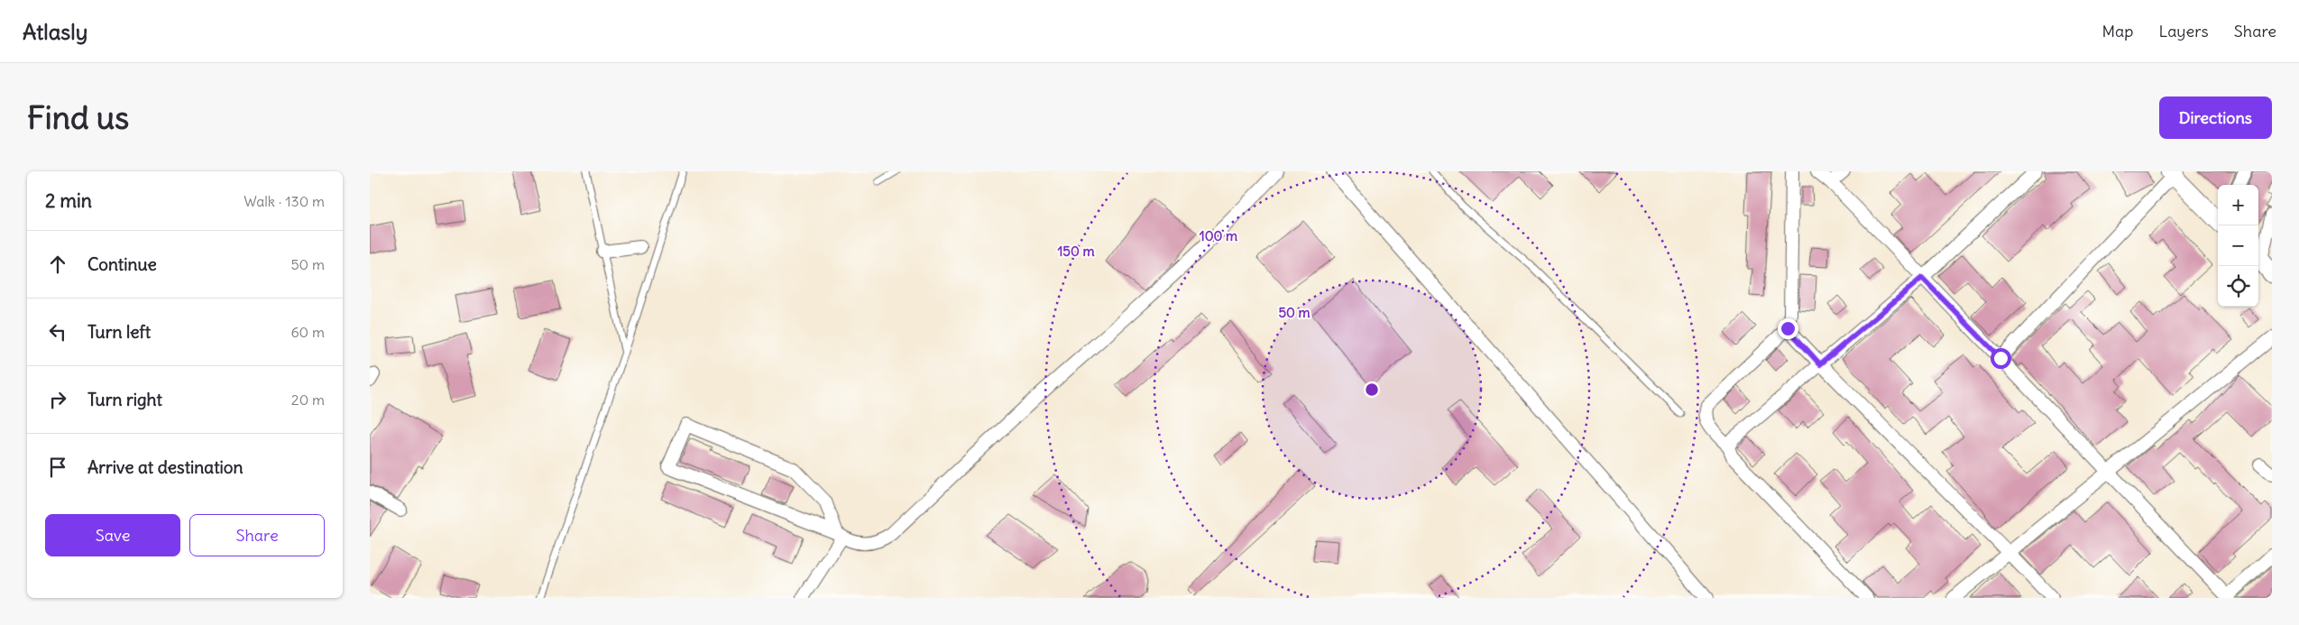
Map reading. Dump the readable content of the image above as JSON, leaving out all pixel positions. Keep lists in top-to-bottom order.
{
  "page": {
    "header": "Atlasly",
    "nav": ["Map", "Layers", "Share"],
    "buttons": [
      "Directions",
      ["Save", "Share"]
    ],
    "title": "Find us",
    "heading": ["2 min", "Walk · 130 m"],
    "map_buttons": ["+", "−"],
    "list": [
      ["Continue", "50 m"],
      ["Turn left", "60 m"],
      ["Turn right", "20 m"],
      "Arrive at destination"
    ]
  },
  "rings": ["100 m", "150 m", "50 m"]
}
